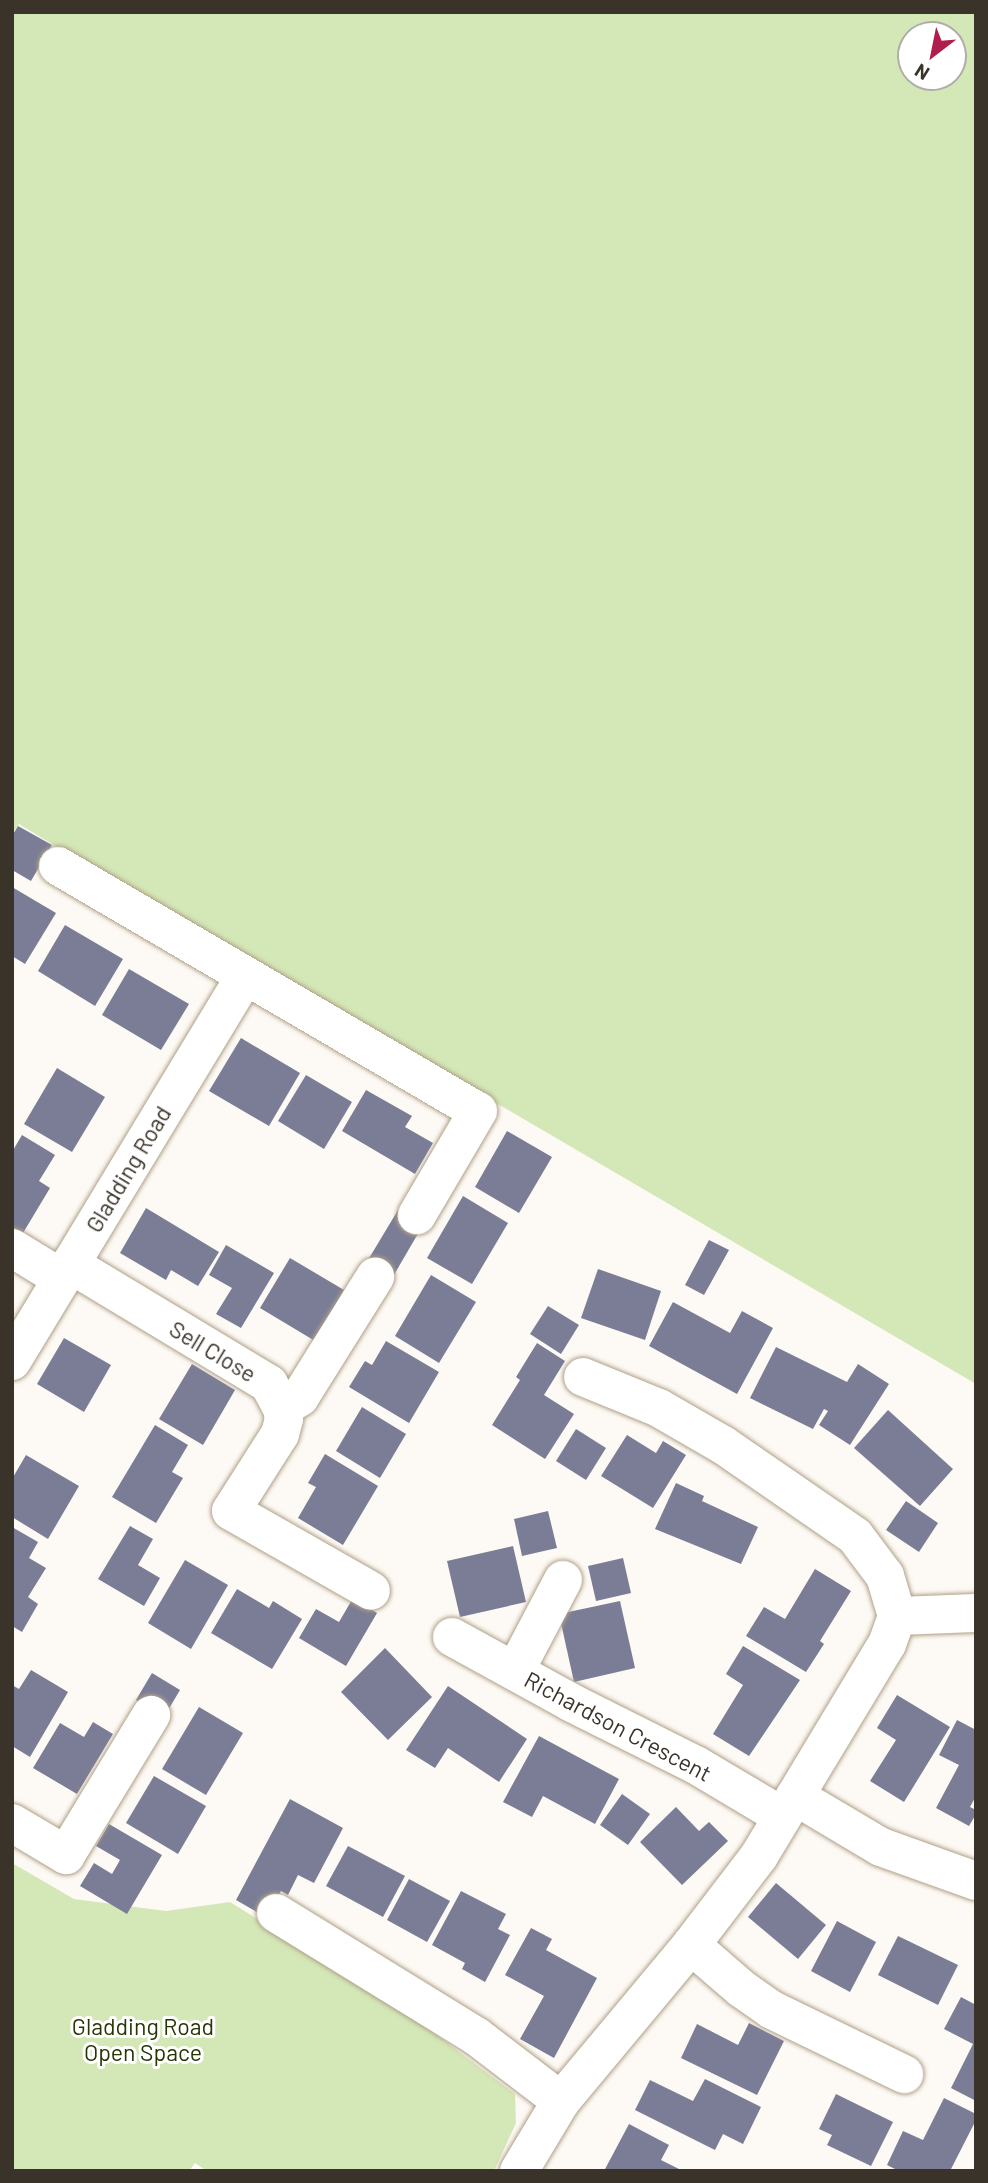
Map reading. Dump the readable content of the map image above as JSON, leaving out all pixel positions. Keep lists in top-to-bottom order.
{
  "streets": {
    "street": ["Gladding Road", "Sell Close", "Richardson Crescent"]
  },
  "crossings": [
    ["Gladding Road", "Sell Close"]
  ],
  "parks": ["Gladding Road Open Space"],
  "north": "bottom left"
}
